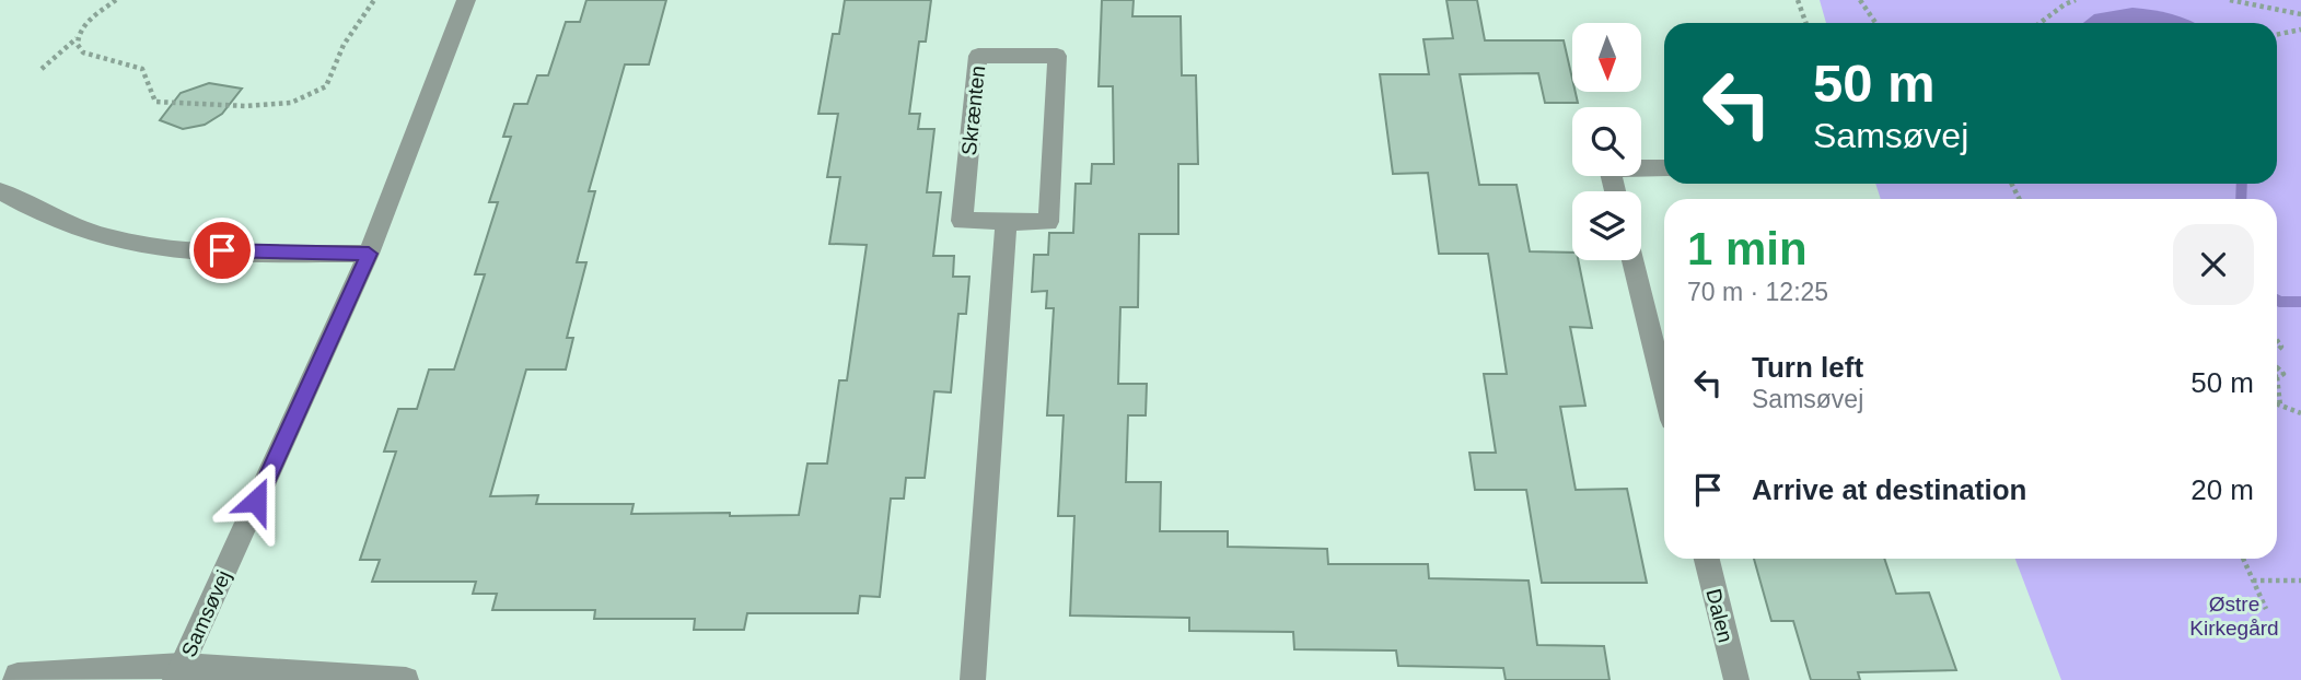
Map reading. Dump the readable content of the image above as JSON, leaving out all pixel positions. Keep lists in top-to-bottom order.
{
  "streets": {
    "street": ["Skrænten", "Samsøvej", "Dalen"]
  },
  "parks": ["Østre Kirkegård"],
  "north": "bottom",
  "page": {
    "turn": ["50 m", "Samsøvej"],
    "heading": ["1 min", "70 m · 12:25"],
    "list": [
      {
        "name": "Turn left",
        "note": "Samsøvej",
        "value": "50 m"
      },
      {
        "name": "Arrive at destination",
        "value": "20 m"
      }
    ]
  }
}
